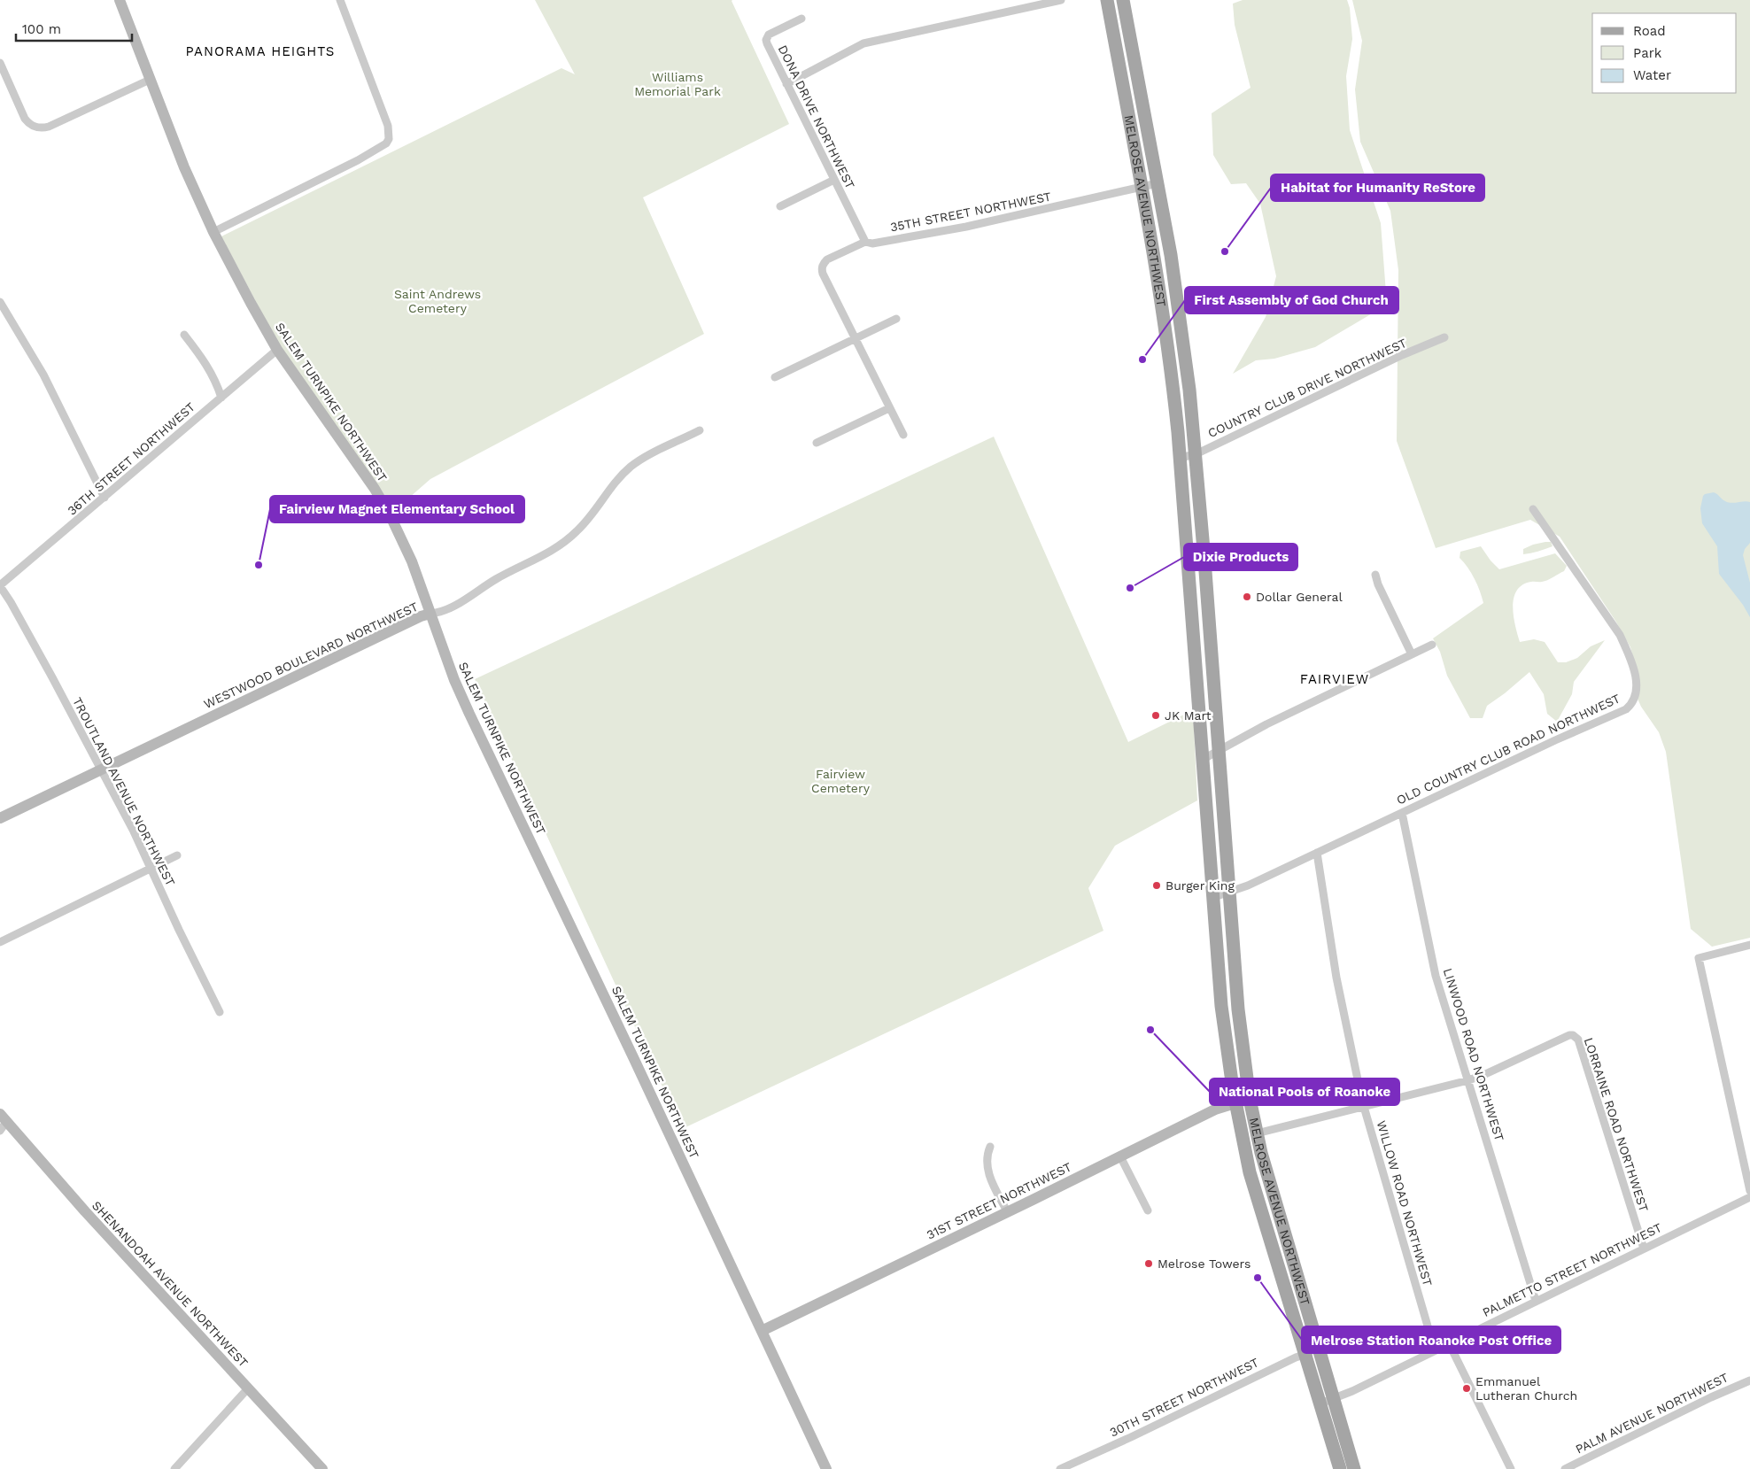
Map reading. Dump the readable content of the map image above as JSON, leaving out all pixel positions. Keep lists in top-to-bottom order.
{
  "streets": {
    "main road": ["MELROSE AVENUE NORTHWEST"],
    "street": [
      "DONA DRIVE NORTHWEST",
      "35TH STREET NORTHWEST",
      "COUNTRY CLUB DRIVE NORTHWEST",
      "SALEM TURNPIKE NORTHWEST",
      "36TH STREET NORTHWEST",
      "WESTWOOD BOULEVARD NORTHWEST",
      "OLD COUNTRY CLUB ROAD NORTHWEST",
      "TROUTLAND AVENUE NORTHWEST",
      "LINWOOD ROAD NORTHWEST",
      "LORRAINE ROAD NORTHWEST",
      "31ST STREET NORTHWEST",
      "WILLOW ROAD NORTHWEST",
      "PALMETTO STREET NORTHWEST",
      "SHENANDOAH AVENUE NORTHWEST",
      "30TH STREET NORTHWEST",
      "PALM AVENUE NORTHWEST"
    ]
  },
  "crossings": [
    ["DONA DRIVE NORTHWEST", "35TH STREET NORTHWEST"],
    ["35TH STREET NORTHWEST", "MELROSE AVENUE NORTHWEST"],
    ["MELROSE AVENUE NORTHWEST", "COUNTRY CLUB DRIVE NORTHWEST"],
    ["MELROSE AVENUE NORTHWEST", "OLD COUNTRY CLUB ROAD NORTHWEST"],
    ["MELROSE AVENUE NORTHWEST", "31ST STREET NORTHWEST"],
    ["MELROSE AVENUE NORTHWEST", "PALMETTO STREET NORTHWEST"],
    ["MELROSE AVENUE NORTHWEST", "30TH STREET NORTHWEST"],
    ["SALEM TURNPIKE NORTHWEST", "36TH STREET NORTHWEST"],
    ["SALEM TURNPIKE NORTHWEST", "WESTWOOD BOULEVARD NORTHWEST"],
    ["SALEM TURNPIKE NORTHWEST", "31ST STREET NORTHWEST"],
    ["36TH STREET NORTHWEST", "TROUTLAND AVENUE NORTHWEST"],
    ["WESTWOOD BOULEVARD NORTHWEST", "TROUTLAND AVENUE NORTHWEST"],
    ["OLD COUNTRY CLUB ROAD NORTHWEST", "LINWOOD ROAD NORTHWEST"],
    ["OLD COUNTRY CLUB ROAD NORTHWEST", "WILLOW ROAD NORTHWEST"],
    ["LINWOOD ROAD NORTHWEST", "LORRAINE ROAD NORTHWEST"],
    ["LINWOOD ROAD NORTHWEST", "PALMETTO STREET NORTHWEST"],
    ["LORRAINE ROAD NORTHWEST", "PALMETTO STREET NORTHWEST"],
    ["WILLOW ROAD NORTHWEST", "PALMETTO STREET NORTHWEST"]
  ],
  "districts": ["PANORAMA HEIGHTS", "FAIRVIEW"],
  "parks": ["Williams Memorial Park", "Saint Andrews Cemetery", "Fairview Cemetery"],
  "places": [
    "Habitat for Humanity ReStore",
    "First Assembly of God Church",
    "Fairview Magnet Elementary School",
    "Dixie Products",
    "Dollar General",
    "JK Mart",
    "Burger King",
    "National Pools of Roanoke",
    "Melrose Towers",
    "Melrose Station Roanoke Post Office",
    "Emmanuel Lutheran Church"
  ],
  "legend": ["Road", "Park", "Water"],
  "scale_bar": "100 m"
}
